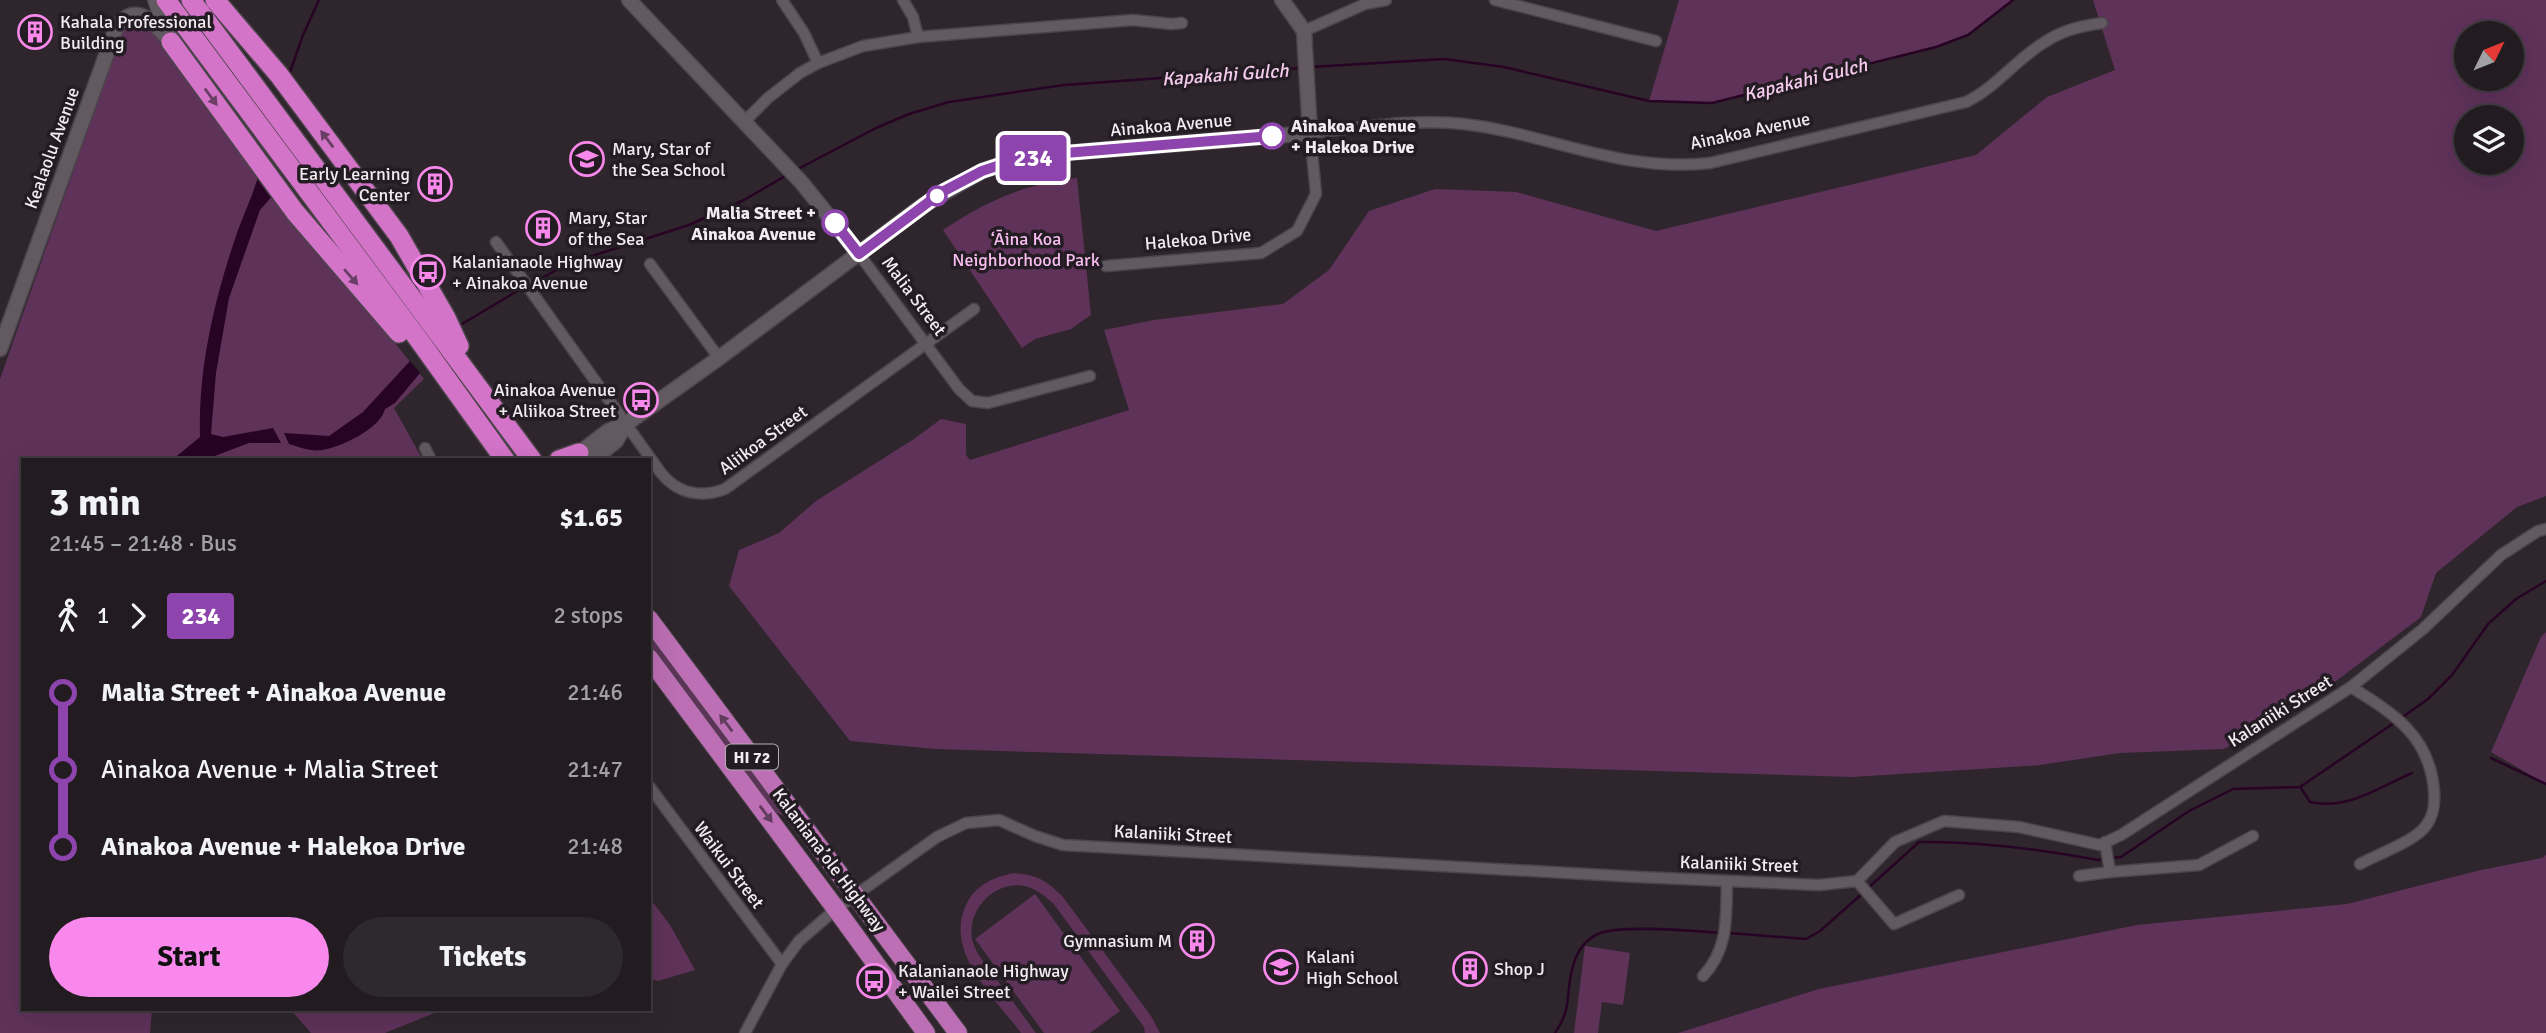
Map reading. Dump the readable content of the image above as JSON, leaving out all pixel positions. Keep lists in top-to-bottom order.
{
  "streets": {
    "highway": ["HI 72", "Kalaniana’ole Highway"],
    "street": [
      "Ainakoa Avenue",
      "Kealaolu Avenue",
      "Halekoa Drive",
      "Malia Street",
      "Aliikoa Street",
      "Kalaniiki Street",
      "Waikui Street"
    ]
  },
  "crossings": [
    ["Ainakoa Avenue", "Halekoa Drive"],
    ["Ainakoa Avenue", "Malia Street"],
    ["Ainakoa Avenue", "Aliikoa Street"],
    ["Malia Street", "Aliikoa Street"],
    ["Kalaniiki Street", "Kalaniana’ole Highway"],
    ["Kalaniiki Street", "Waikui Street"]
  ],
  "water": ["Kapakahi Gulch"],
  "parks": ["‘Āina Koa Neighborhood Park"],
  "places": {
    "building": [
      "Kahala Professional Building",
      "Early Learning Center",
      "Mary, Star of the Sea",
      "Gymnasium M",
      "Shop J"
    ],
    "other": ["Ainakoa Avenue + Halekoa Drive", "Malia Street + Ainakoa Avenue"],
    "school or university": ["Mary, Star of the Sea School", "Kalani High School"],
    "bus stop": ["Kalanianaole Highway + Ainakoa Avenue", "Ainakoa Avenue + Aliikoa Street", "Kalanianaole Highway + Wailei Street"]
  },
  "lines": ["bus line 234"],
  "north": "top right",
  "page": {
    "on_map": "234",
    "heading": ["3 min", "21:45 – 21:48 · Bus", "$1.65"],
    "legs": ["1", "234", "2 stops"],
    "list": [
      {
        "name": "Malia Street + Ainakoa Avenue",
        "value": "21:46"
      },
      {
        "name": "Ainakoa Avenue + Malia Street",
        "value": "21:47"
      },
      {
        "name": "Ainakoa Avenue + Halekoa Drive",
        "value": "21:48"
      }
    ],
    "buttons": ["Start", "Tickets"]
  }
}
